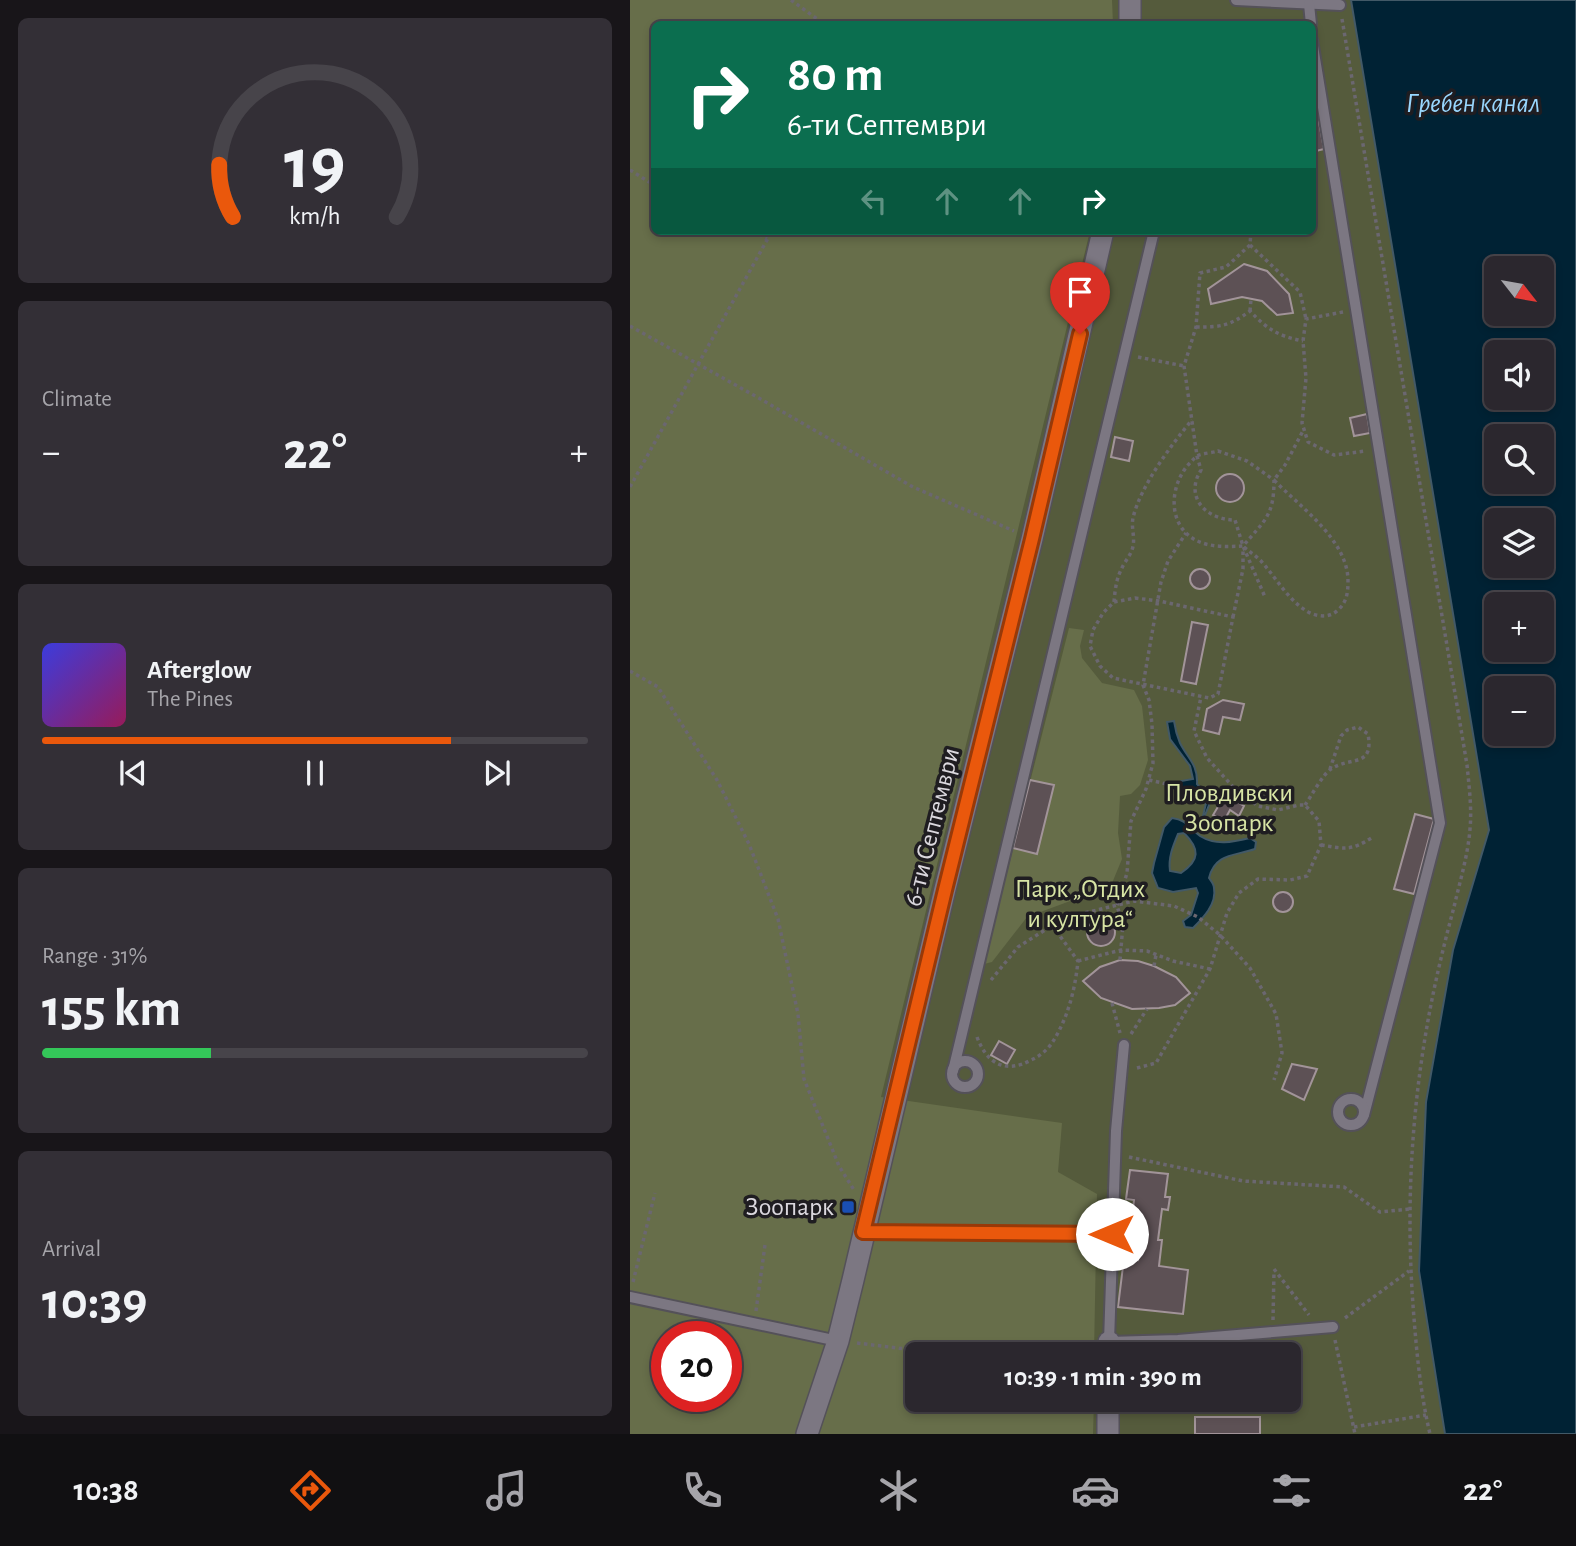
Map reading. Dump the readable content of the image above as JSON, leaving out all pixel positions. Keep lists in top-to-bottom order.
{
  "streets": {
    "street": ["6-ти Септември"]
  },
  "water": ["Гребен канал"],
  "parks": ["Пловдивски Зоопарк", "Парк „Отдих и култура“"],
  "places": {
    "transit": ["Зоопарк"]
  },
  "north": "bottom right",
  "page": {
    "turn": ["80 m", "6-ти Септември"],
    "map_buttons": ["+", "−"],
    "tile": [
      "Climate",
      ["Range · 31%", "155 km"],
      ["Arrival", "10:39"]
    ],
    "heat": ["−", "22°", "+"],
    "song": ["Afterglow", "The Pines"],
    "limit": "20",
    "trip": "10:39 · 1 min · 390 m",
    "tabs": ["10:38", "22°"],
    "gauge": ["19", "km/h"]
  }
}
